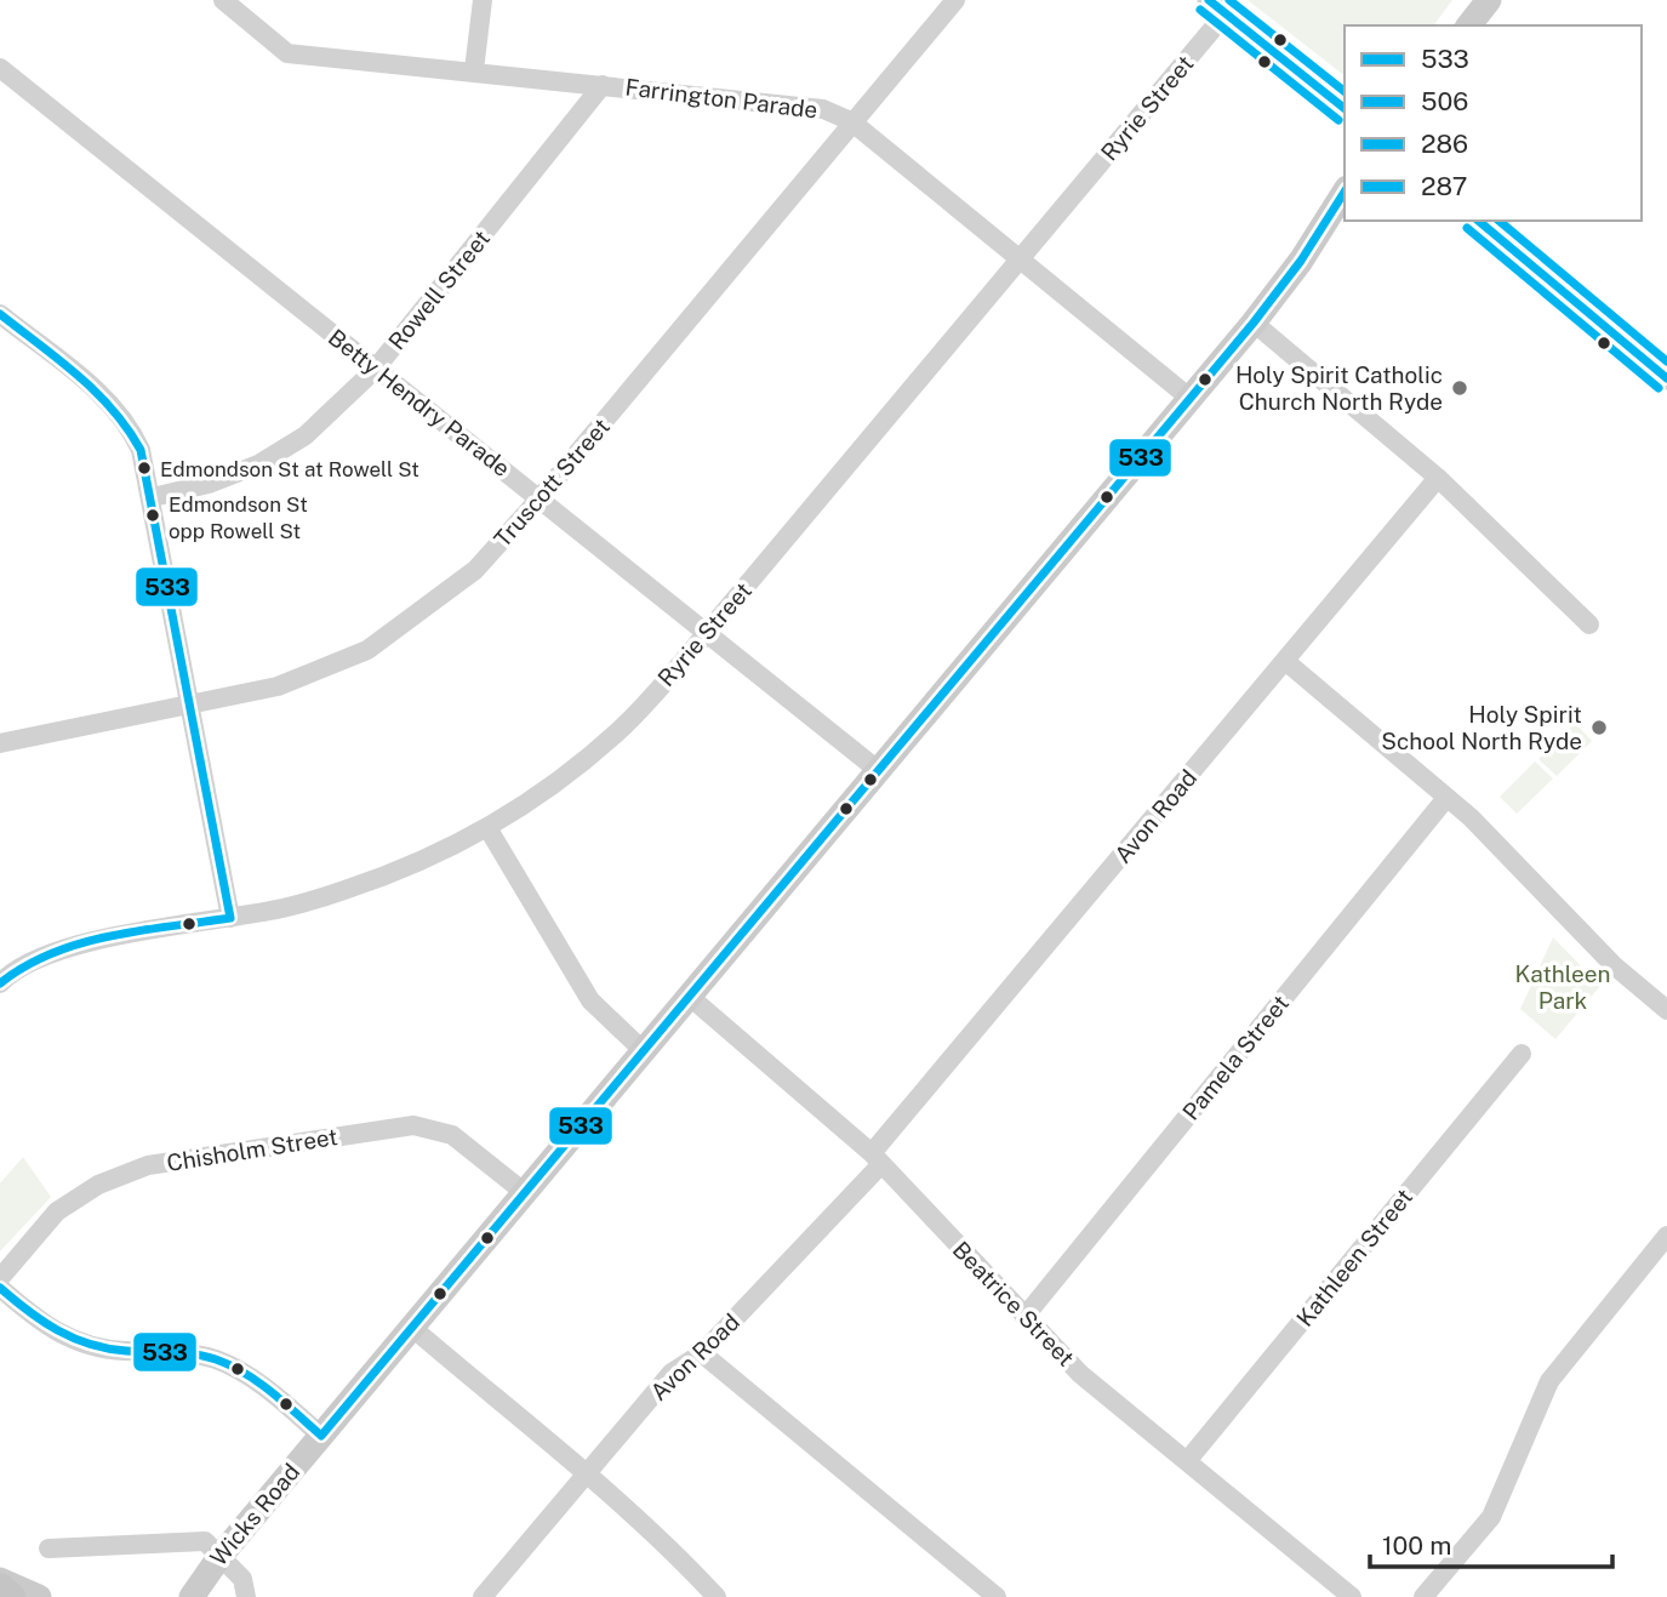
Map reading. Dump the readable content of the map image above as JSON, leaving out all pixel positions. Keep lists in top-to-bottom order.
{
  "streets": {
    "main road": ["Wicks Road"],
    "street": [
      "Farrington Parade",
      "Ryrie Street",
      "Rowell Street",
      "Betty Hendry Parade",
      "Truscott Street",
      "Avon Road",
      "Pamela Street",
      "Chisholm Street",
      "Kathleen Street",
      "Beatrice Street"
    ]
  },
  "crossings": [
    ["Farrington Parade", "Ryrie Street"],
    ["Farrington Parade", "Rowell Street"],
    ["Farrington Parade", "Truscott Street"],
    ["Farrington Parade", "Wicks Road"],
    ["Ryrie Street", "Betty Hendry Parade"],
    ["Rowell Street", "Betty Hendry Parade"],
    ["Betty Hendry Parade", "Truscott Street"],
    ["Betty Hendry Parade", "Wicks Road"],
    ["Avon Road", "Beatrice Street"],
    ["Pamela Street", "Beatrice Street"],
    ["Chisholm Street", "Wicks Road"],
    ["Kathleen Street", "Beatrice Street"],
    ["Beatrice Street", "Wicks Road"]
  ],
  "parks": ["Kathleen Park"],
  "places": [
    "Holy Spirit Catholic Church North Ryde",
    "Edmondson St at Rowell St",
    "Edmondson St opp Rowell St",
    "Holy Spirit School North Ryde"
  ],
  "lines": [
    "transit line 506",
    "transit line 287",
    "transit line 286",
    "transit line 533"
  ],
  "legend": [
    "533",
    "506",
    "286",
    "287"
  ],
  "scale_bar": "100 m"
}
